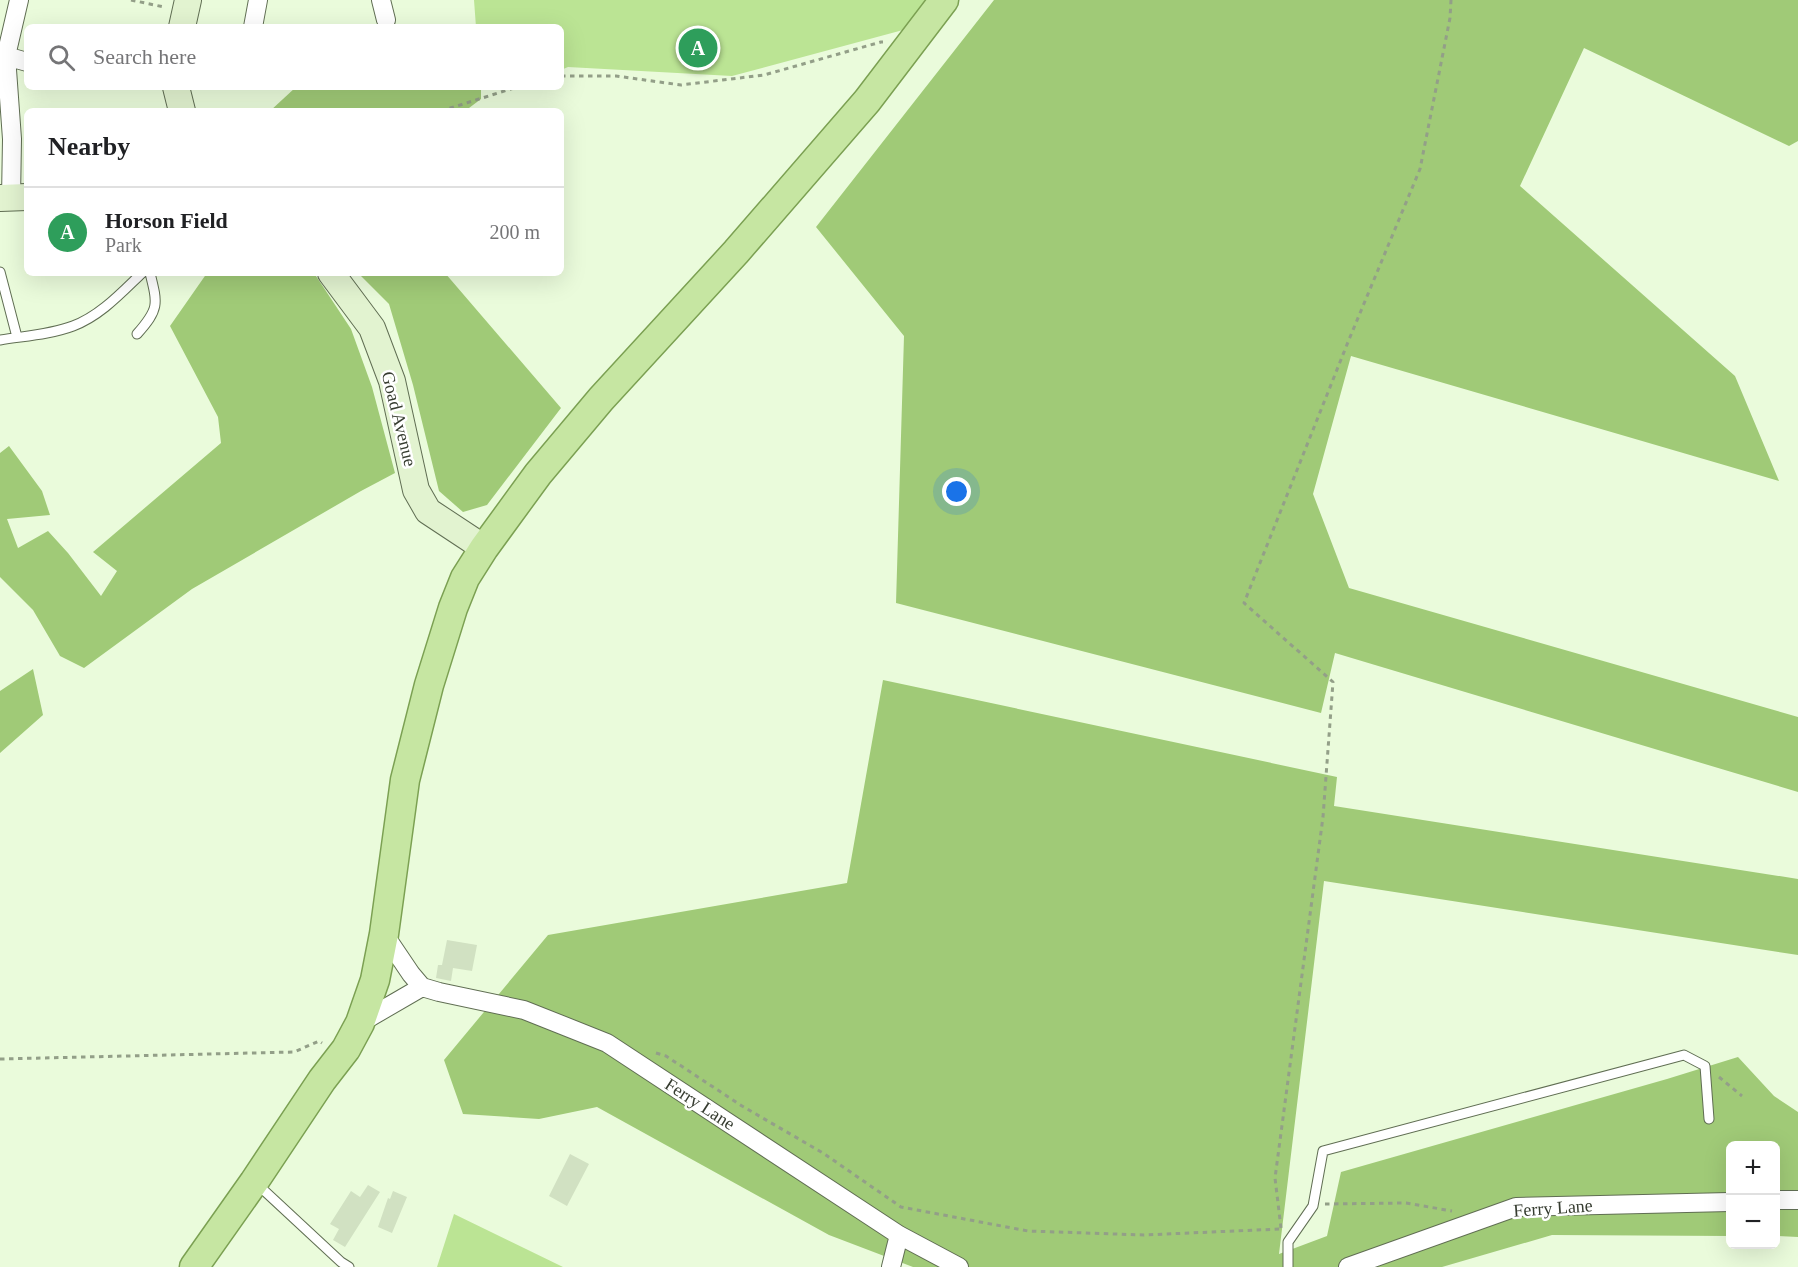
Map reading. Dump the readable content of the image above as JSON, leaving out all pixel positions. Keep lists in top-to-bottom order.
{
  "streets": {
    "street": ["Goad Avenue", "Ferry Lane"]
  },
  "page": {
    "search": "Search here",
    "pins": "A",
    "heading": "Nearby",
    "list": [
      {
        "mark": "A",
        "name": "Horson Field",
        "note": "Park",
        "value": "200 m"
      }
    ],
    "map_buttons": ["+", "−"]
  }
}
